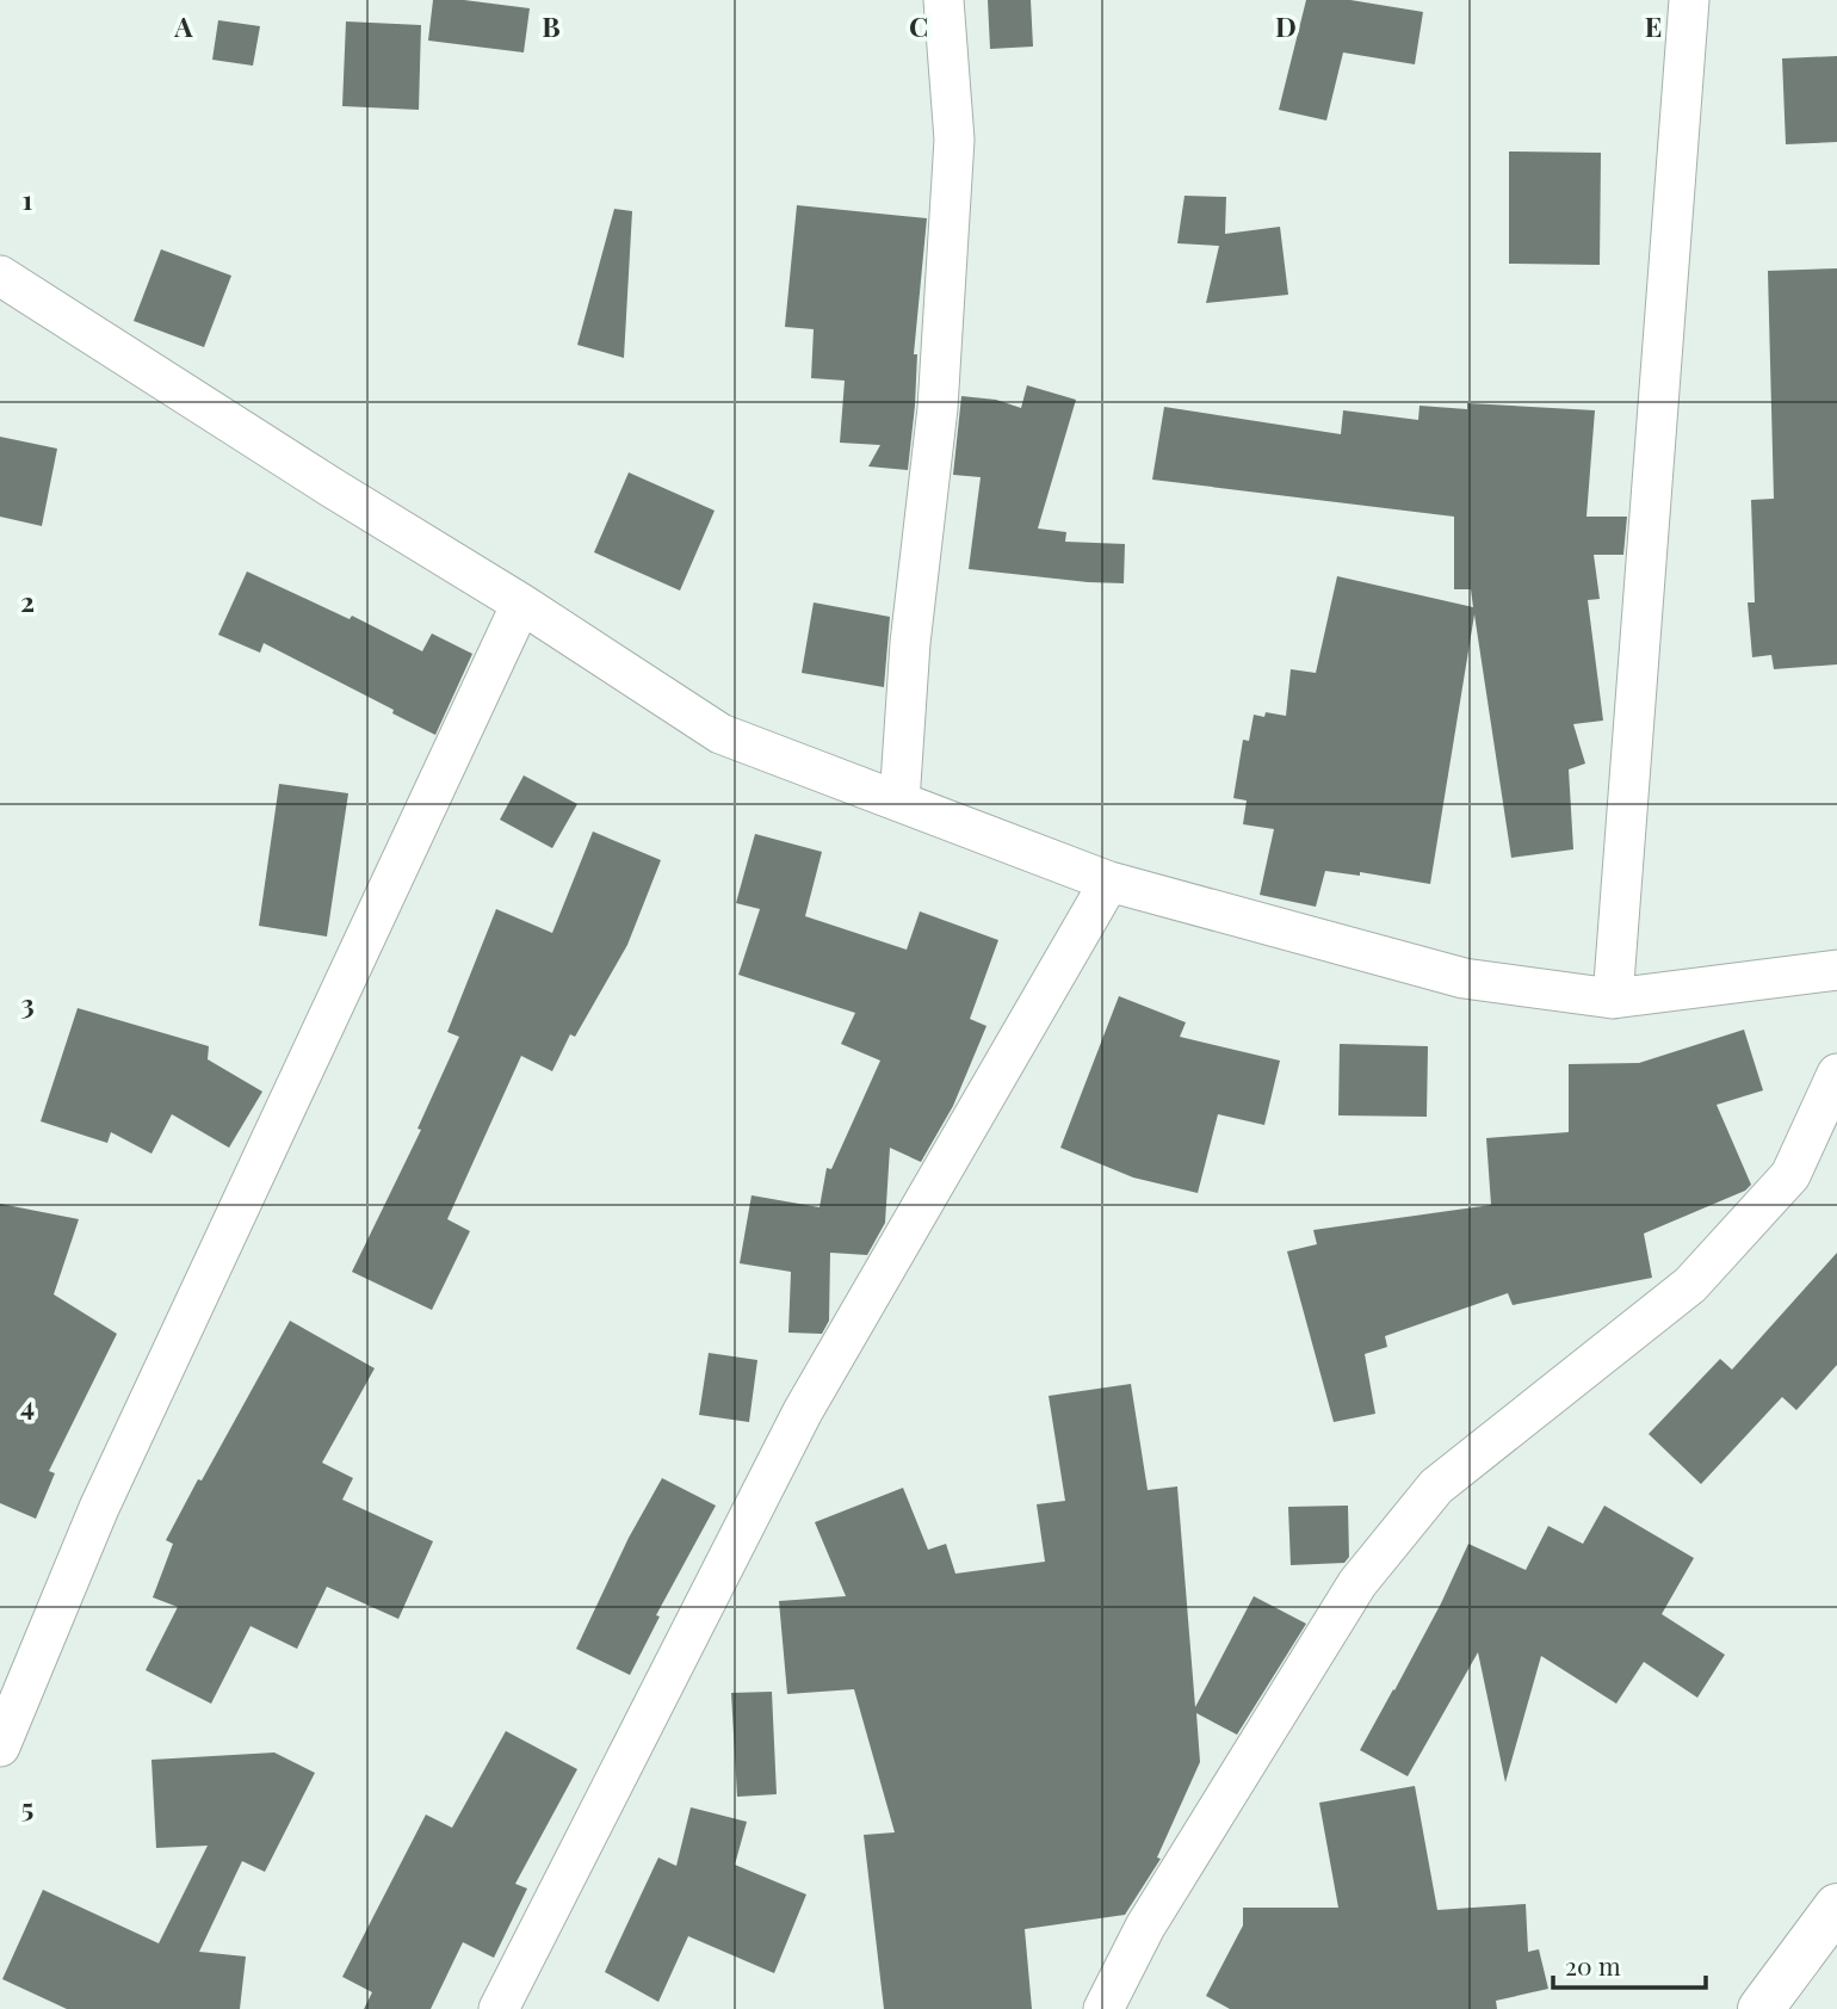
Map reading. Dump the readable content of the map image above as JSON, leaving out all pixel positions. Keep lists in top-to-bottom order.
{
  "scale_bar": "20 m",
  "grid": {
    "columns": [
      "A",
      "B",
      "C",
      "D",
      "E"
    ],
    "rows": [
      "1",
      "2",
      "3",
      "4",
      "5"
    ]
  }
}
